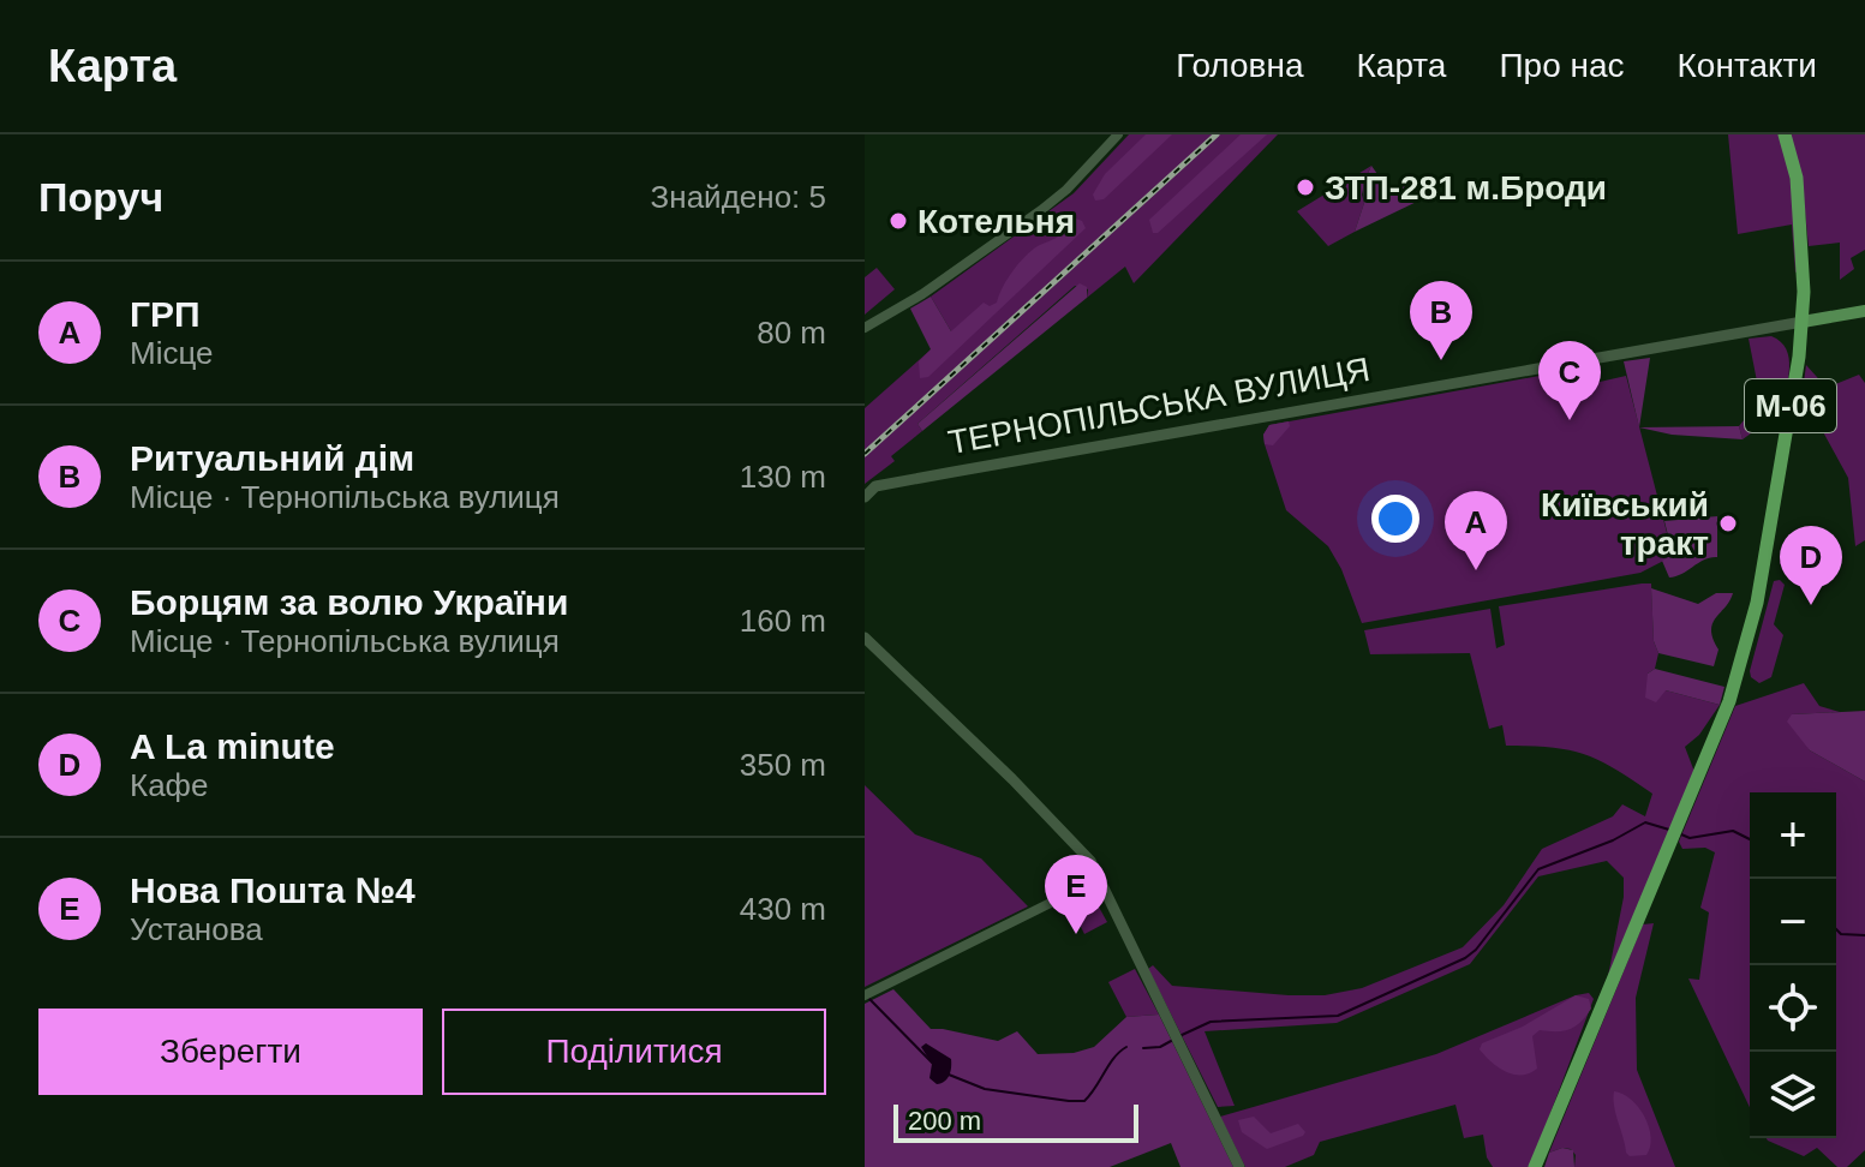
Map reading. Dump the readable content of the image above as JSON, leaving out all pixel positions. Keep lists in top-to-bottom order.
{
  "streets": {
    "highway": ["М-06"],
    "main road": ["ТЕРНОПІЛЬСЬКА ВУЛИЦЯ"]
  },
  "crossings": [
    ["ТЕРНОПІЛЬСЬКА ВУЛИЦЯ", "М-06"]
  ],
  "places": ["ЗТП-281 м.Броди", "Котельня", "Київський тракт"],
  "scale_bar": "200 m",
  "page": {
    "header": "Карта",
    "nav": [
      "Головна",
      "Карта",
      "Про нас",
      "Контакти"
    ],
    "heading": ["Поруч", "Знайдено: 5"],
    "list": [
      {
        "mark": "A",
        "name": "ГРП",
        "note": "Місце",
        "value": "80 m"
      },
      {
        "mark": "B",
        "name": "Ритуальний дім",
        "note": "Місце · Тернопільська вулиця",
        "value": "130 m"
      },
      {
        "mark": "C",
        "name": "Борцям за волю України",
        "note": "Місце · Тернопільська вулиця",
        "value": "160 m"
      },
      {
        "mark": "D",
        "name": "A La minute",
        "note": "Кафе",
        "value": "350 m"
      },
      {
        "mark": "E",
        "name": "Нова Пошта №4",
        "note": "Установа",
        "value": "430 m"
      }
    ],
    "pins": [
      "B",
      "C",
      "A",
      "D",
      "E"
    ],
    "map_buttons": ["+", "−"],
    "buttons": ["Зберегти", "Поділитися"],
    "scale": "200 m"
  }
}
